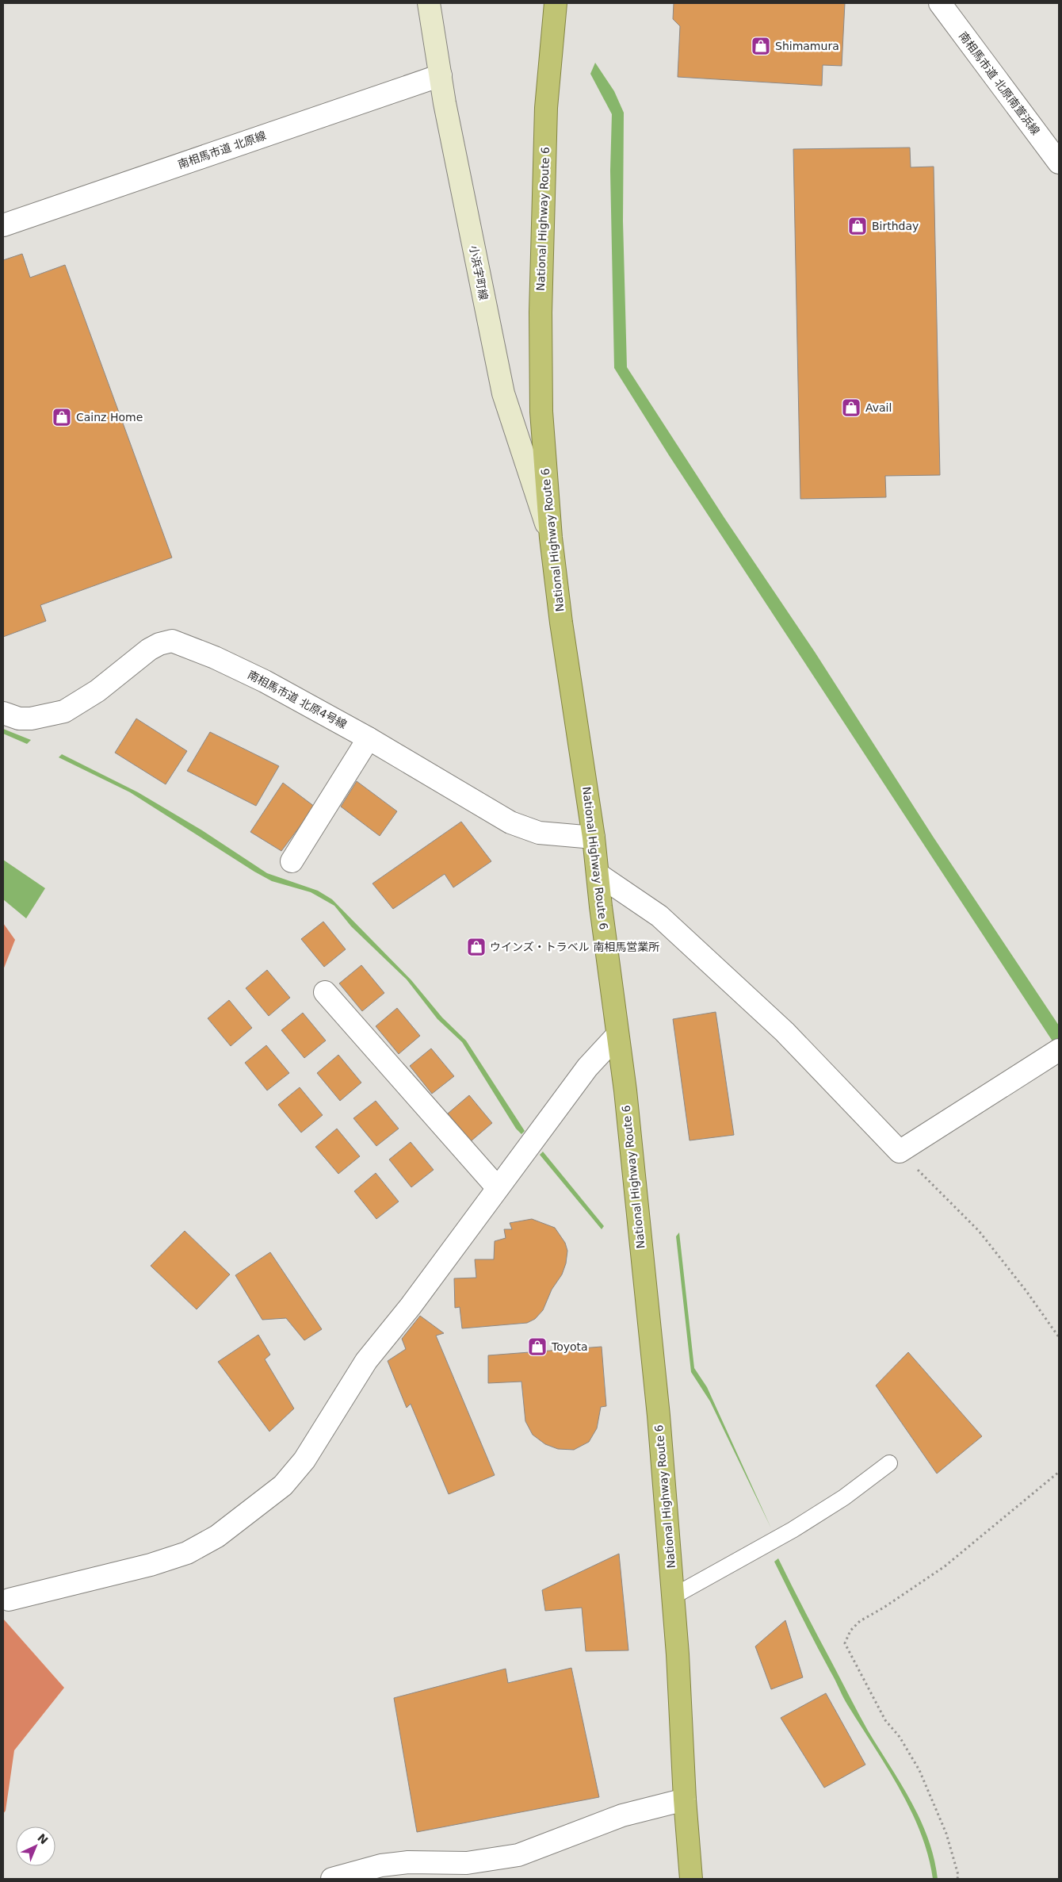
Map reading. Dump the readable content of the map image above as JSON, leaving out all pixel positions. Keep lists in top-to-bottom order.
{
  "streets": {
    "highway": ["National Highway Route 6"],
    "main road": ["小浜字町線"],
    "street": ["南相馬市道 北原南萱浜線", "南相馬市道 北原線", "南相馬市道 北原4号線"]
  },
  "crossings": [
    ["南相馬市道 北原線", "小浜字町線"],
    ["National Highway Route 6", "小浜字町線"],
    ["National Highway Route 6", "南相馬市道 北原4号線"]
  ],
  "places": {
    "shop": [
      "Shimamura",
      "Birthday",
      "Avail",
      "Cainz Home",
      "ウインズ・トラベル 南相馬営業所",
      "Toyota"
    ]
  },
  "north": "top right"
}
